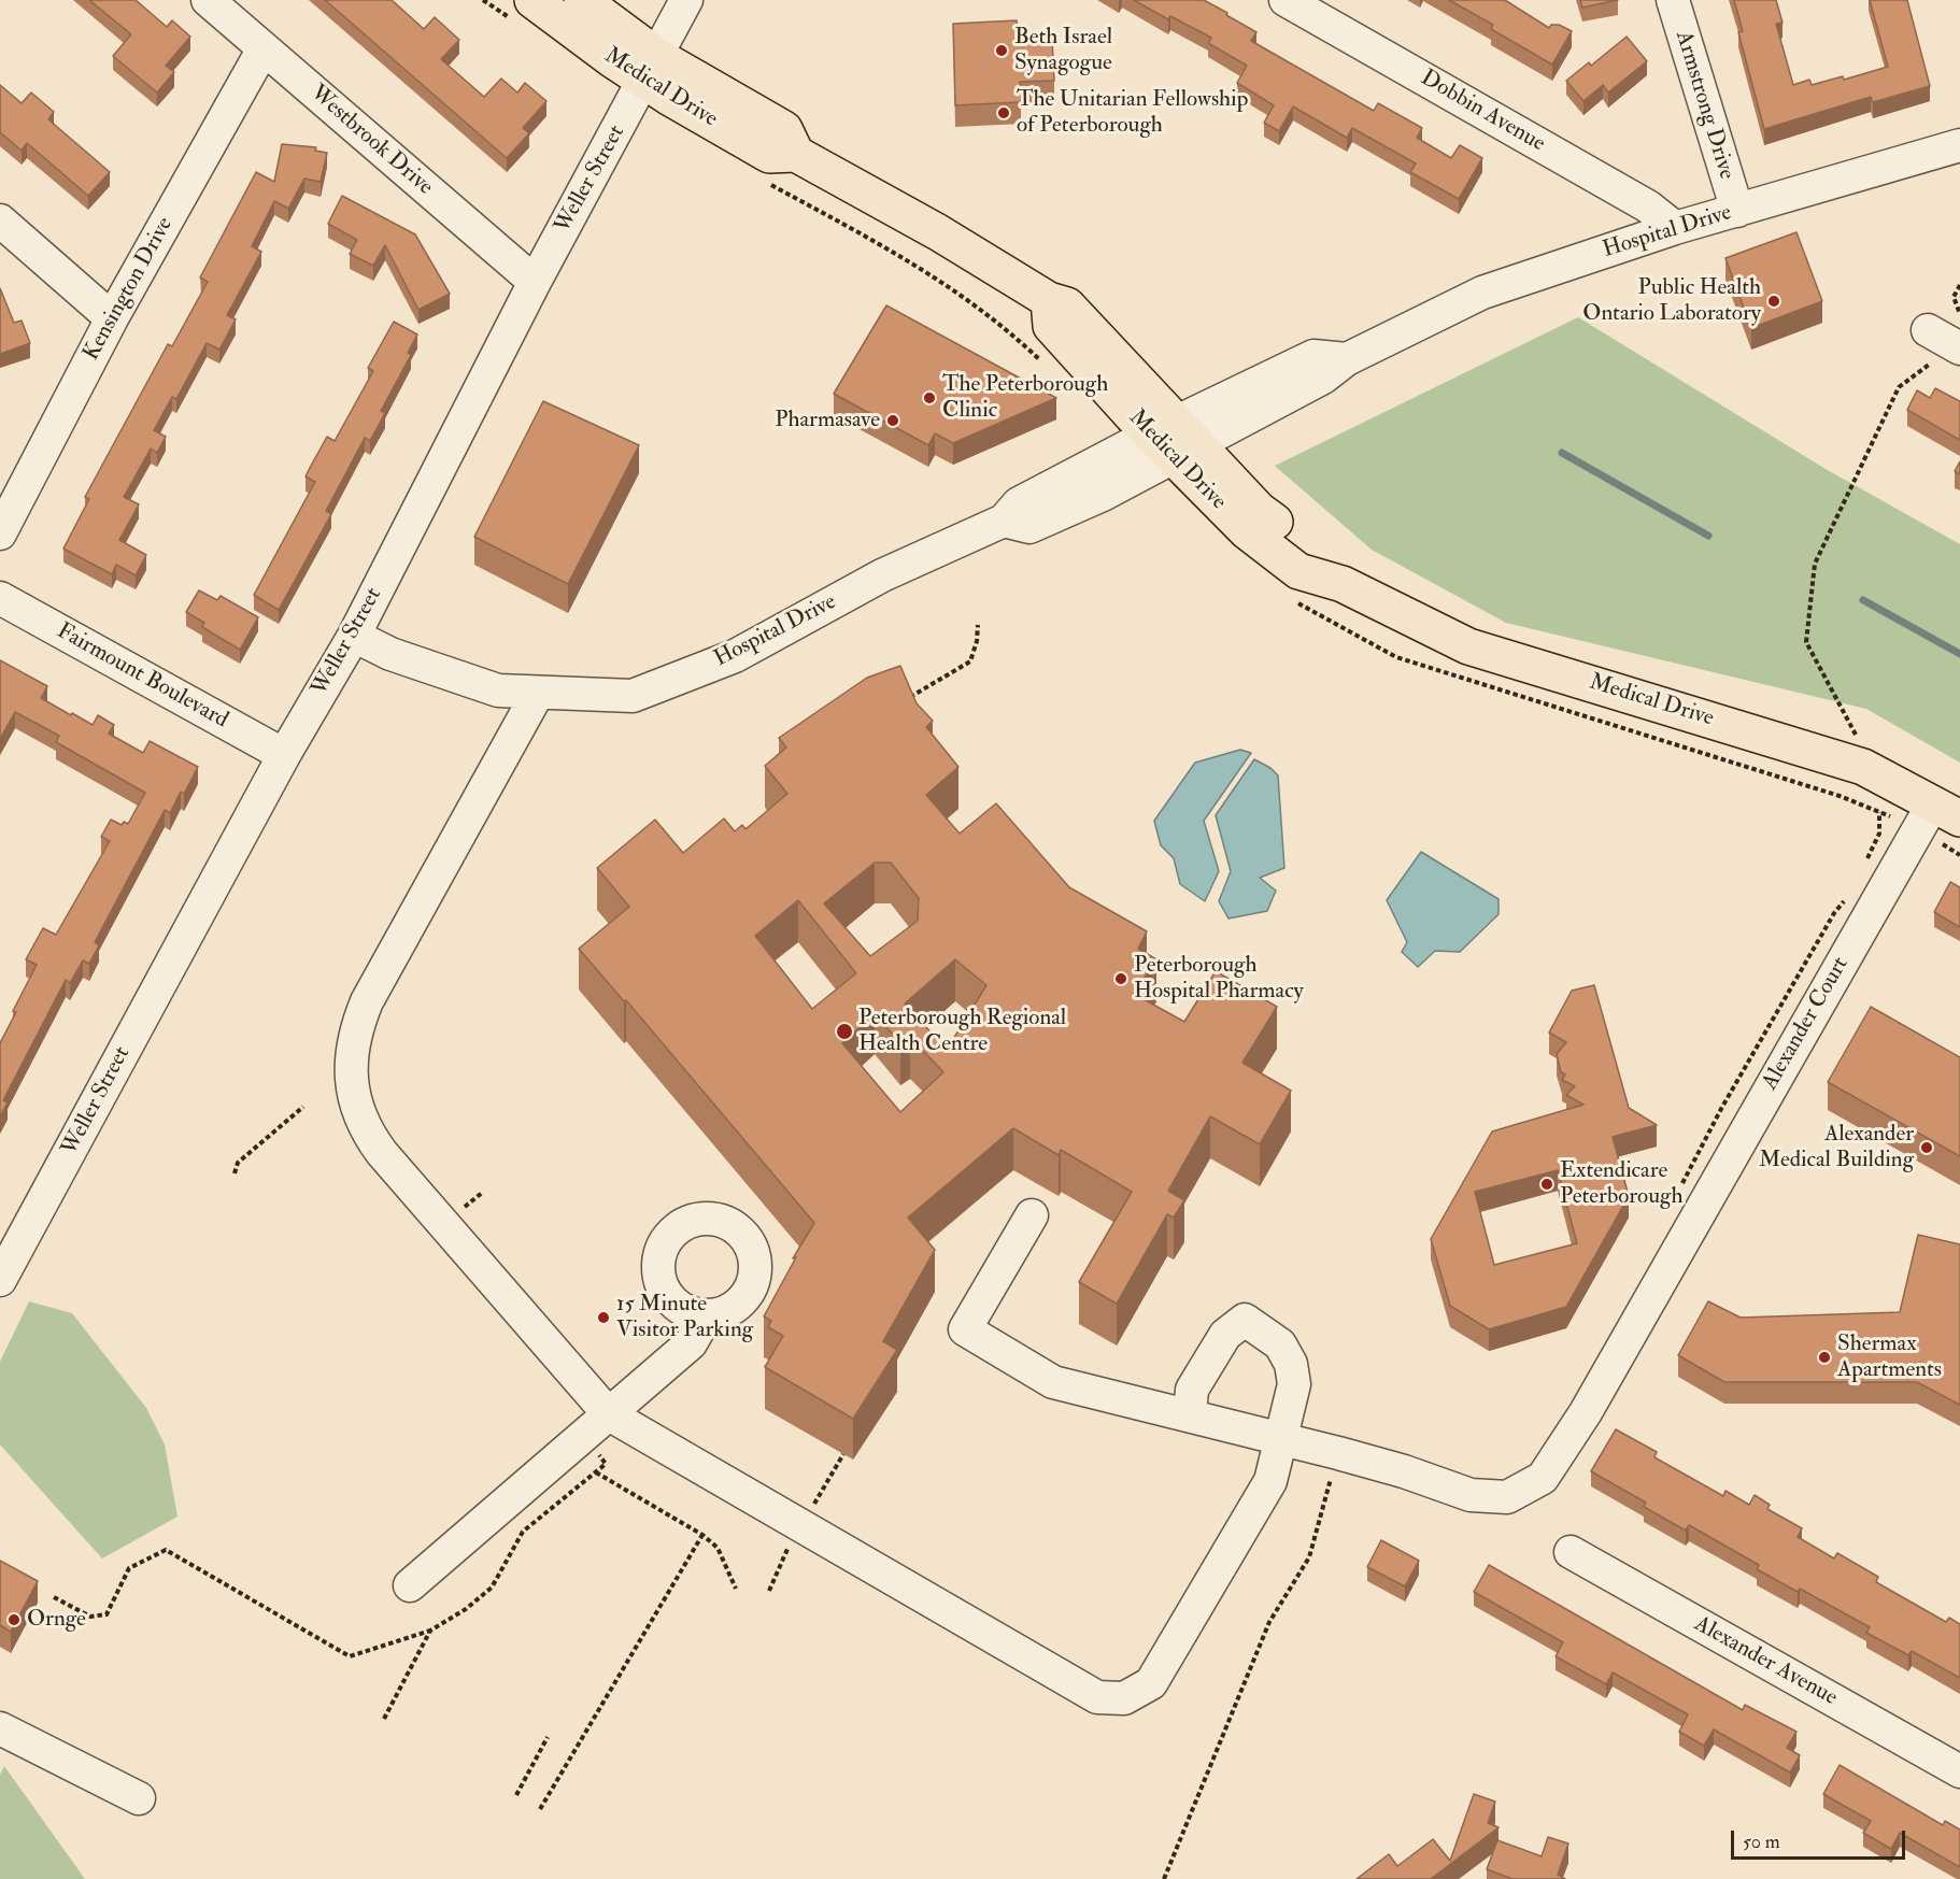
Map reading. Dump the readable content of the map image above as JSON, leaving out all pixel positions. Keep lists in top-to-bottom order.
{
  "streets": {
    "main road": ["Medical Drive"],
    "street": [
      "Armstrong Drive",
      "Dobbin Avenue",
      "Westbrook Drive",
      "Weller Street",
      "Hospital Drive",
      "Kensington Drive",
      "Fairmount Boulevard",
      "Alexander Court",
      "Alexander Avenue"
    ]
  },
  "crossings": [
    ["Medical Drive", "Weller Street"],
    ["Medical Drive", "Hospital Drive"],
    ["Medical Drive", "Alexander Court"],
    ["Armstrong Drive", "Hospital Drive"],
    ["Dobbin Avenue", "Hospital Drive"],
    ["Westbrook Drive", "Weller Street"],
    ["Westbrook Drive", "Kensington Drive"],
    ["Weller Street", "Hospital Drive"],
    ["Weller Street", "Fairmount Boulevard"]
  ],
  "places": [
    "Beth Israel Synagogue",
    "The Unitarian Fellowship of Peterborough",
    "Public Health Ontario Laboratory",
    "The Peterborough Clinic",
    "Pharmasave",
    "Peterborough Hospital Pharmacy",
    "Peterborough Regional Health Centre",
    "Alexander Medical Building",
    "Extendicare Peterborough",
    "15 Minute Visitor Parking",
    "Shermax Apartments",
    "Ornge"
  ],
  "scale_bar": "50 m"
}
